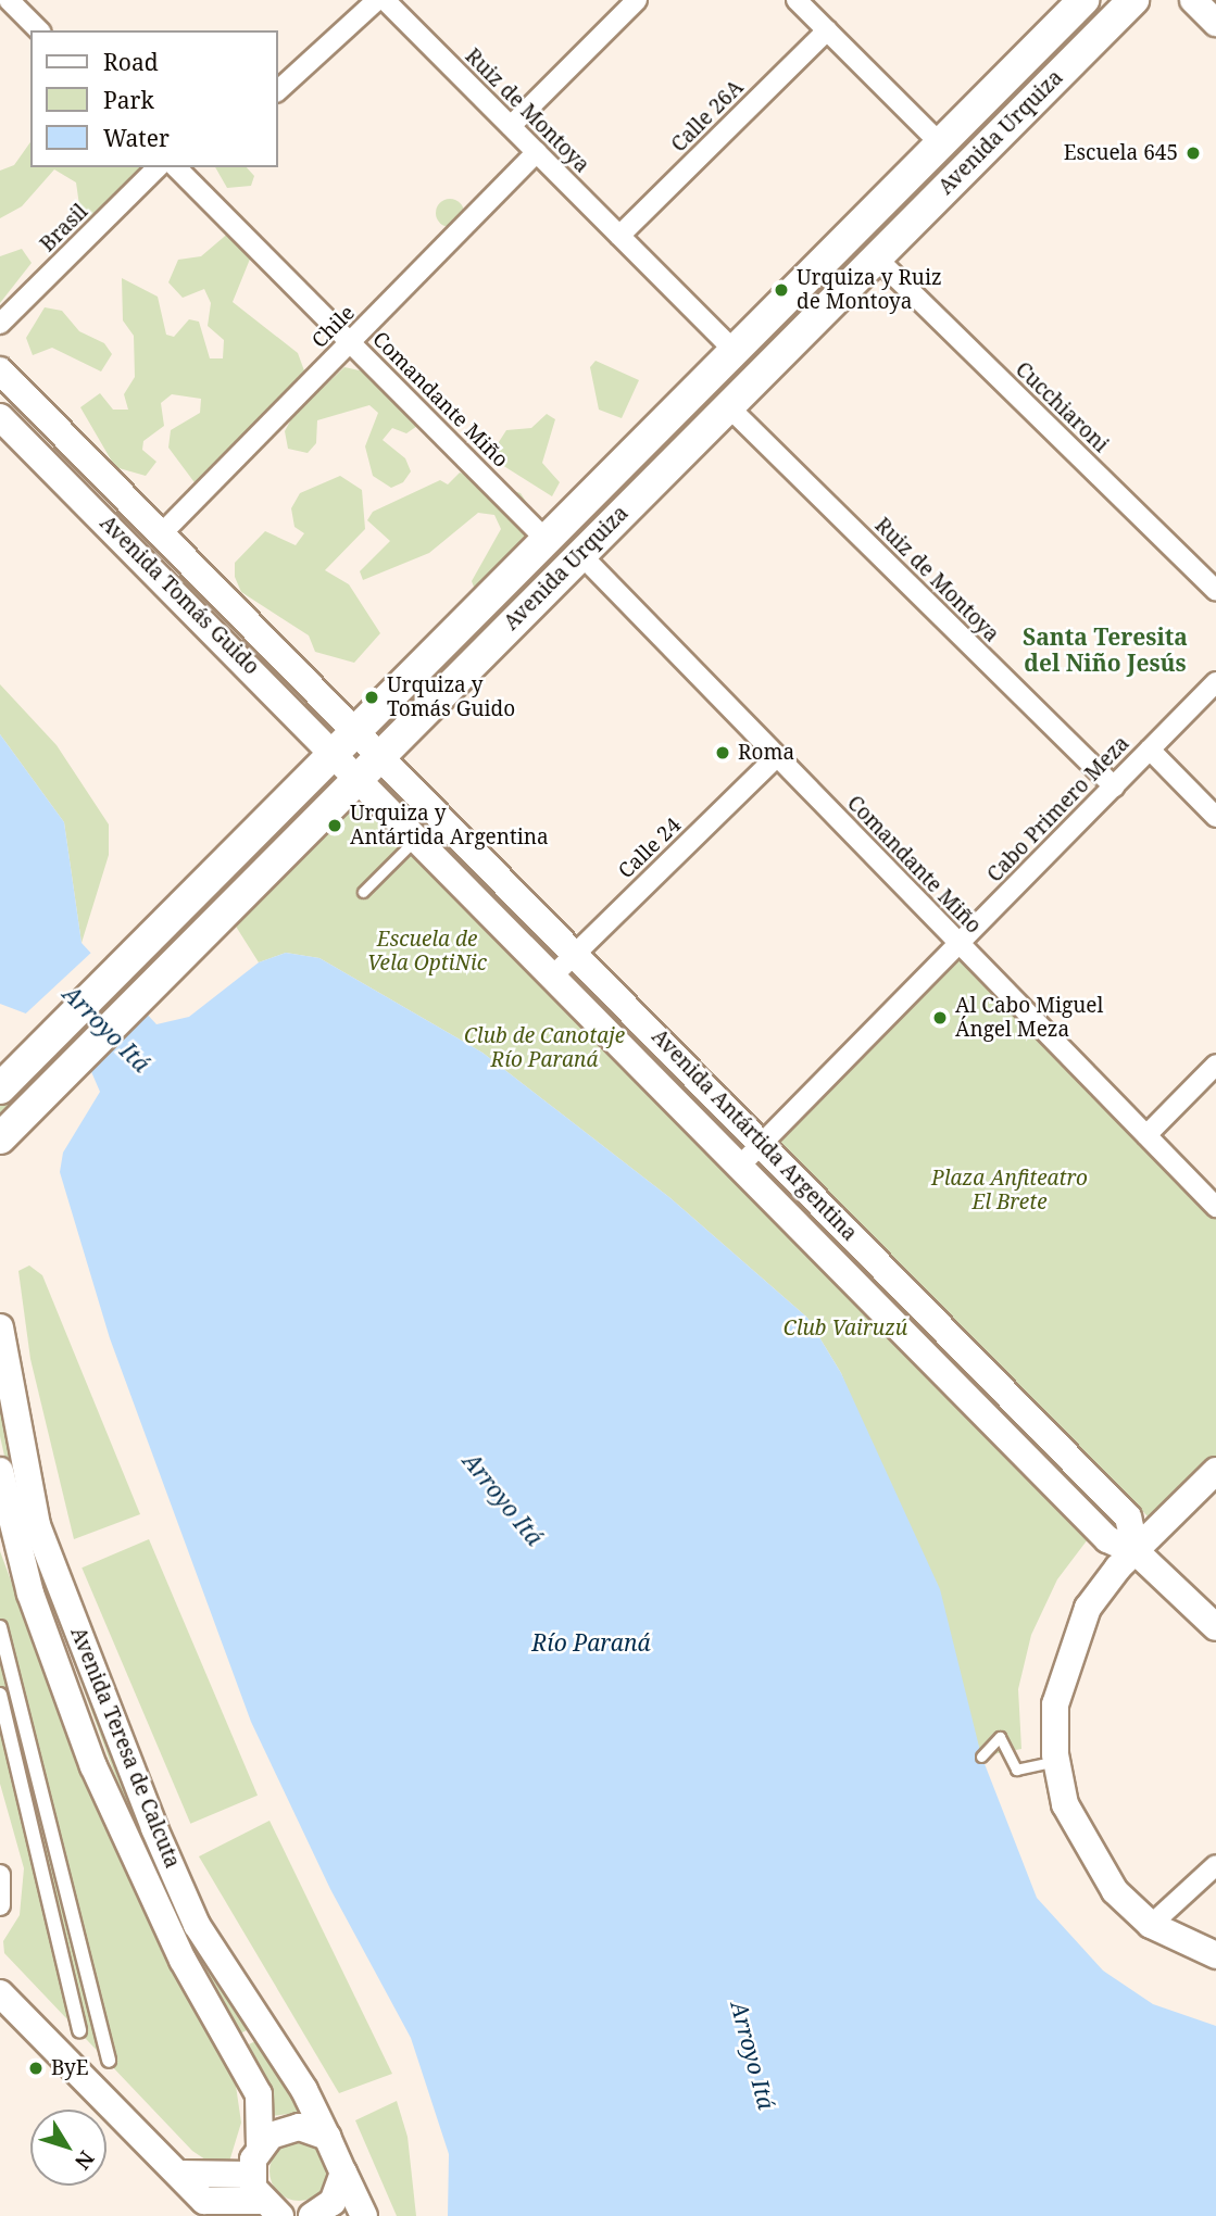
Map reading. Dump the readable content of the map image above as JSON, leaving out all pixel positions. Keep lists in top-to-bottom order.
{
  "streets": {
    "main road": [
      "Avenida Urquiza",
      "Avenida Tomás Guido",
      "Avenida Antártida Argentina",
      "Avenida Teresa de Calcuta"
    ],
    "street": [
      "Ruiz de Montoya",
      "Calle 26A",
      "Brasil",
      "Chile",
      "Comandante Miño",
      "Cucchiaroni",
      "Cabo Primero Meza",
      "Calle 24"
    ]
  },
  "crossings": [
    ["Ruiz de Montoya", "Calle 26A"],
    ["Ruiz de Montoya", "Avenida Urquiza"],
    ["Ruiz de Montoya", "Chile"],
    ["Ruiz de Montoya", "Cabo Primero Meza"],
    ["Avenida Urquiza", "Comandante Miño"],
    ["Avenida Urquiza", "Cucchiaroni"],
    ["Avenida Urquiza", "Avenida Tomás Guido"],
    ["Avenida Urquiza", "Avenida Antártida Argentina"],
    ["Chile", "Comandante Miño"],
    ["Chile", "Avenida Tomás Guido"],
    ["Comandante Miño", "Cabo Primero Meza"],
    ["Comandante Miño", "Calle 24"],
    ["Avenida Tomás Guido", "Avenida Antártida Argentina"],
    ["Cabo Primero Meza", "Avenida Antártida Argentina"],
    ["Calle 24", "Avenida Antártida Argentina"]
  ],
  "districts": ["Santa Teresita del Niño Jesús"],
  "water": ["Arroyo Itá", "Río Paraná"],
  "parks": [
    "Escuela de Vela OptiNic",
    "Club de Canotaje Río Paraná",
    "Plaza Anfiteatro El Brete",
    "Club Vairuzú"
  ],
  "places": [
    "Escuela 645",
    "Urquiza y Ruiz de Montoya",
    "Urquiza y Tomás Guido",
    "Roma",
    "Urquiza y Antártida Argentina",
    "Al Cabo Miguel Ángel Meza",
    "ByE"
  ],
  "legend": ["Road", "Park", "Water"],
  "north": "bottom right"
}
